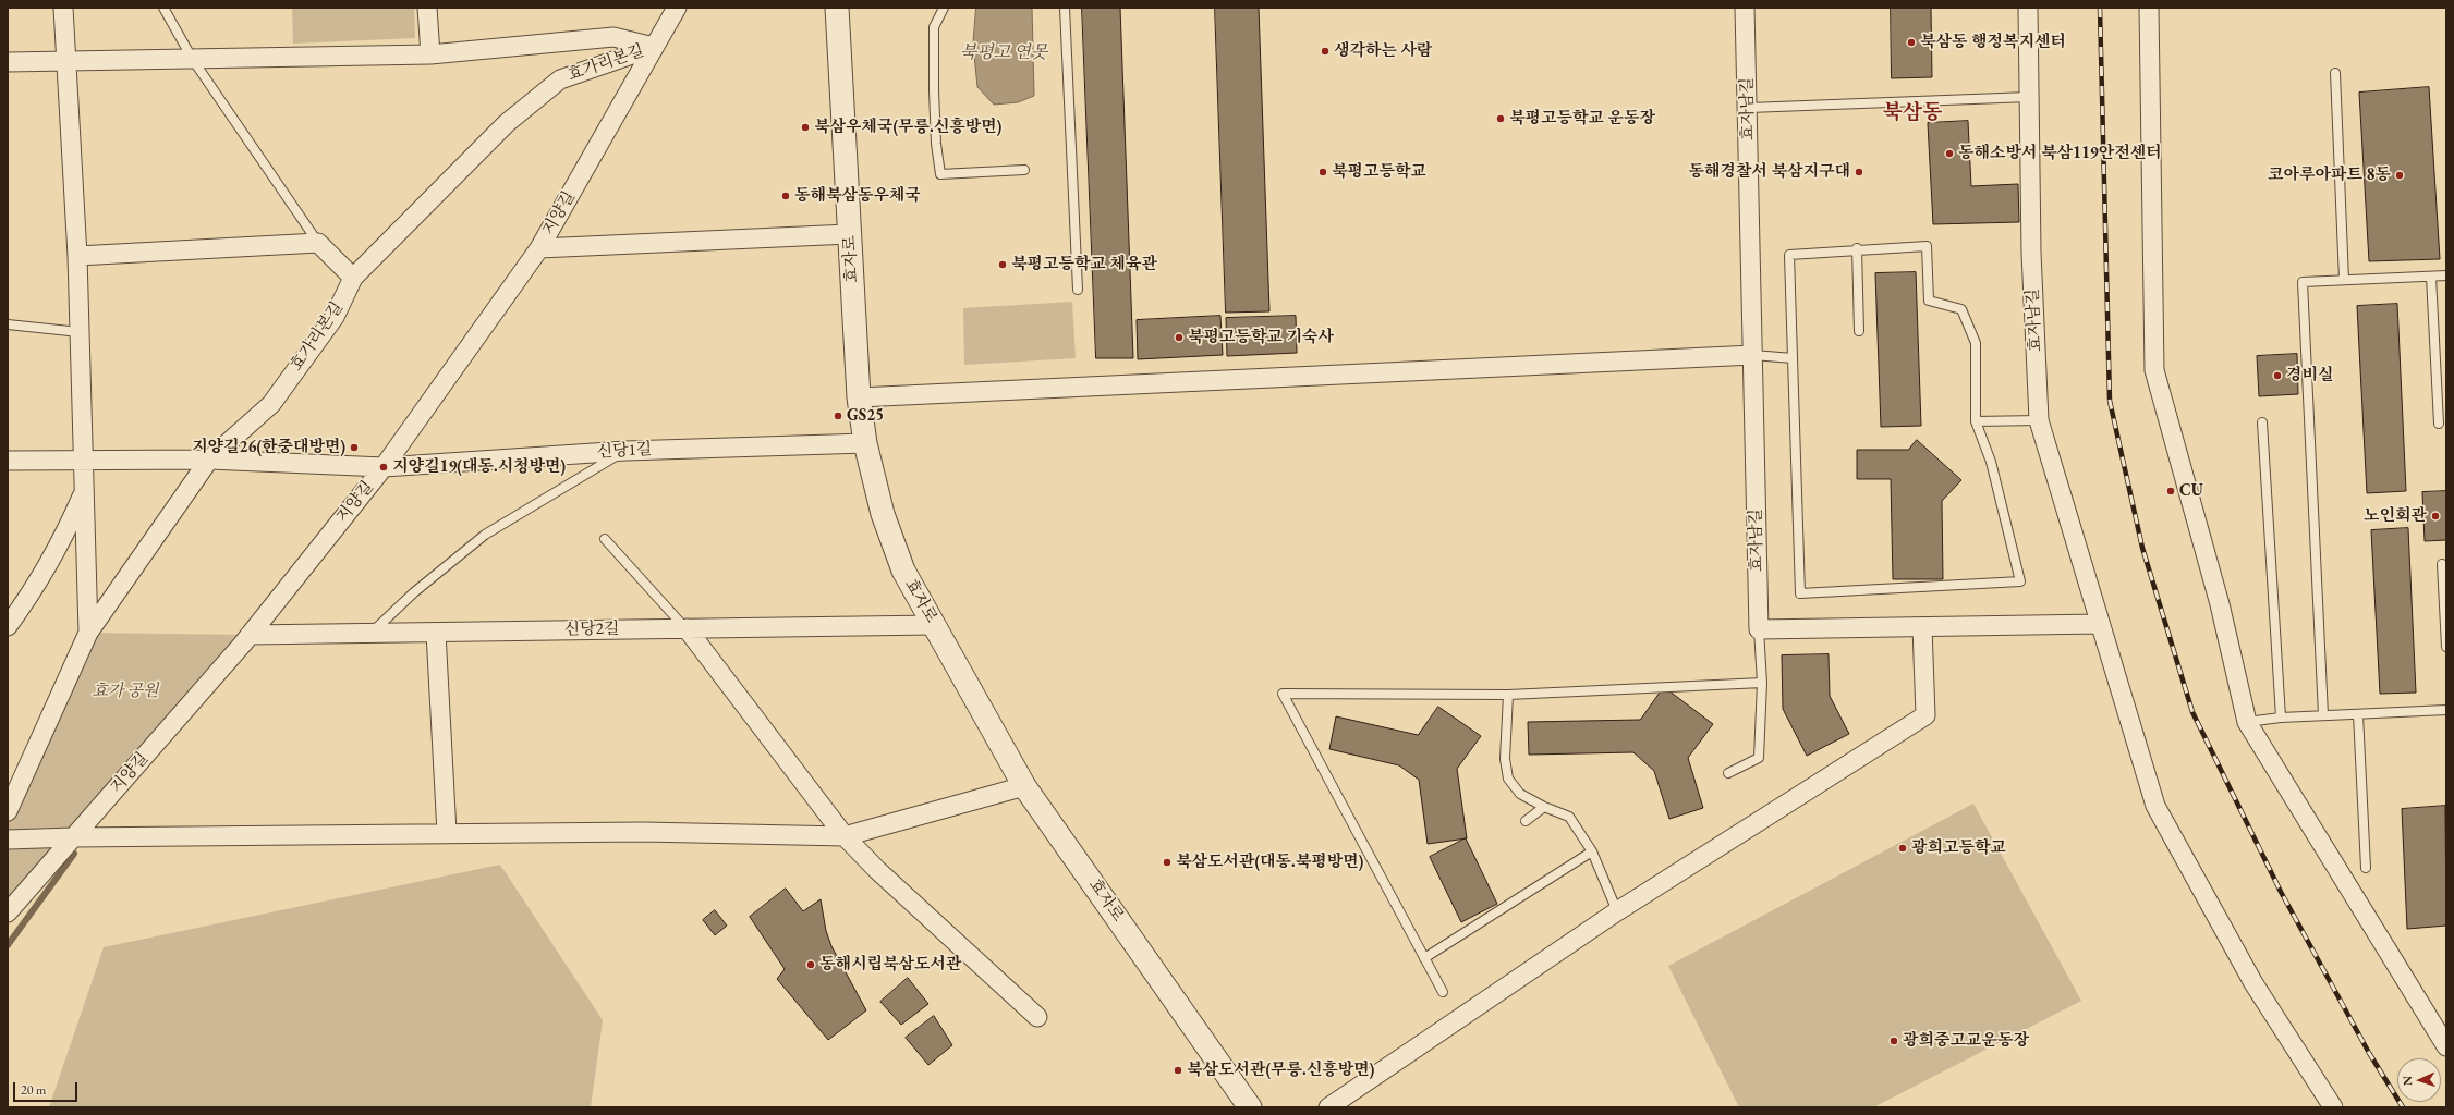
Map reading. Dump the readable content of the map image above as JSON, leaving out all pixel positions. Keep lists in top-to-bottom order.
{
  "streets": {
    "street": [
      "효가리본길",
      "효자남길",
      "지양길",
      "효자로",
      "신당1길",
      "신당2길"
    ]
  },
  "crossings": [
    ["효가리본길", "지양길"],
    ["효가리본길", "신당1길"],
    ["지양길", "신당1길"],
    ["지양길", "신당2길"],
    ["효자로", "신당1길"],
    ["효자로", "신당2길"]
  ],
  "districts": ["북삼동"],
  "water": ["북평고 연못"],
  "parks": ["효가 공원"],
  "places": [
    "북삼동 행정복지센터",
    "생각하는 사람",
    "북평고등학교 운동장",
    "북삼우체국(무릉.신흥방면)",
    "동해소방서 북삼119안전센터",
    "북평고등학교",
    "동해경찰서 북삼지구대",
    "코아루아파트 8동",
    "동해북삼동우체국",
    "북평고등학교 체육관",
    "북평고등학교 기숙사",
    "경비실",
    "GS25",
    "지양길26(한중대방면)",
    "지양길19(대동.시청방면)",
    "CU",
    "노인회관",
    "광희고등학교",
    "북삼도서관(대동.북평방면)",
    "동해시립북삼도서관",
    "광희중고교운동장",
    "북삼도서관(무릉.신흥방면)"
  ],
  "scale_bar": "20 m",
  "north": "left"
}
